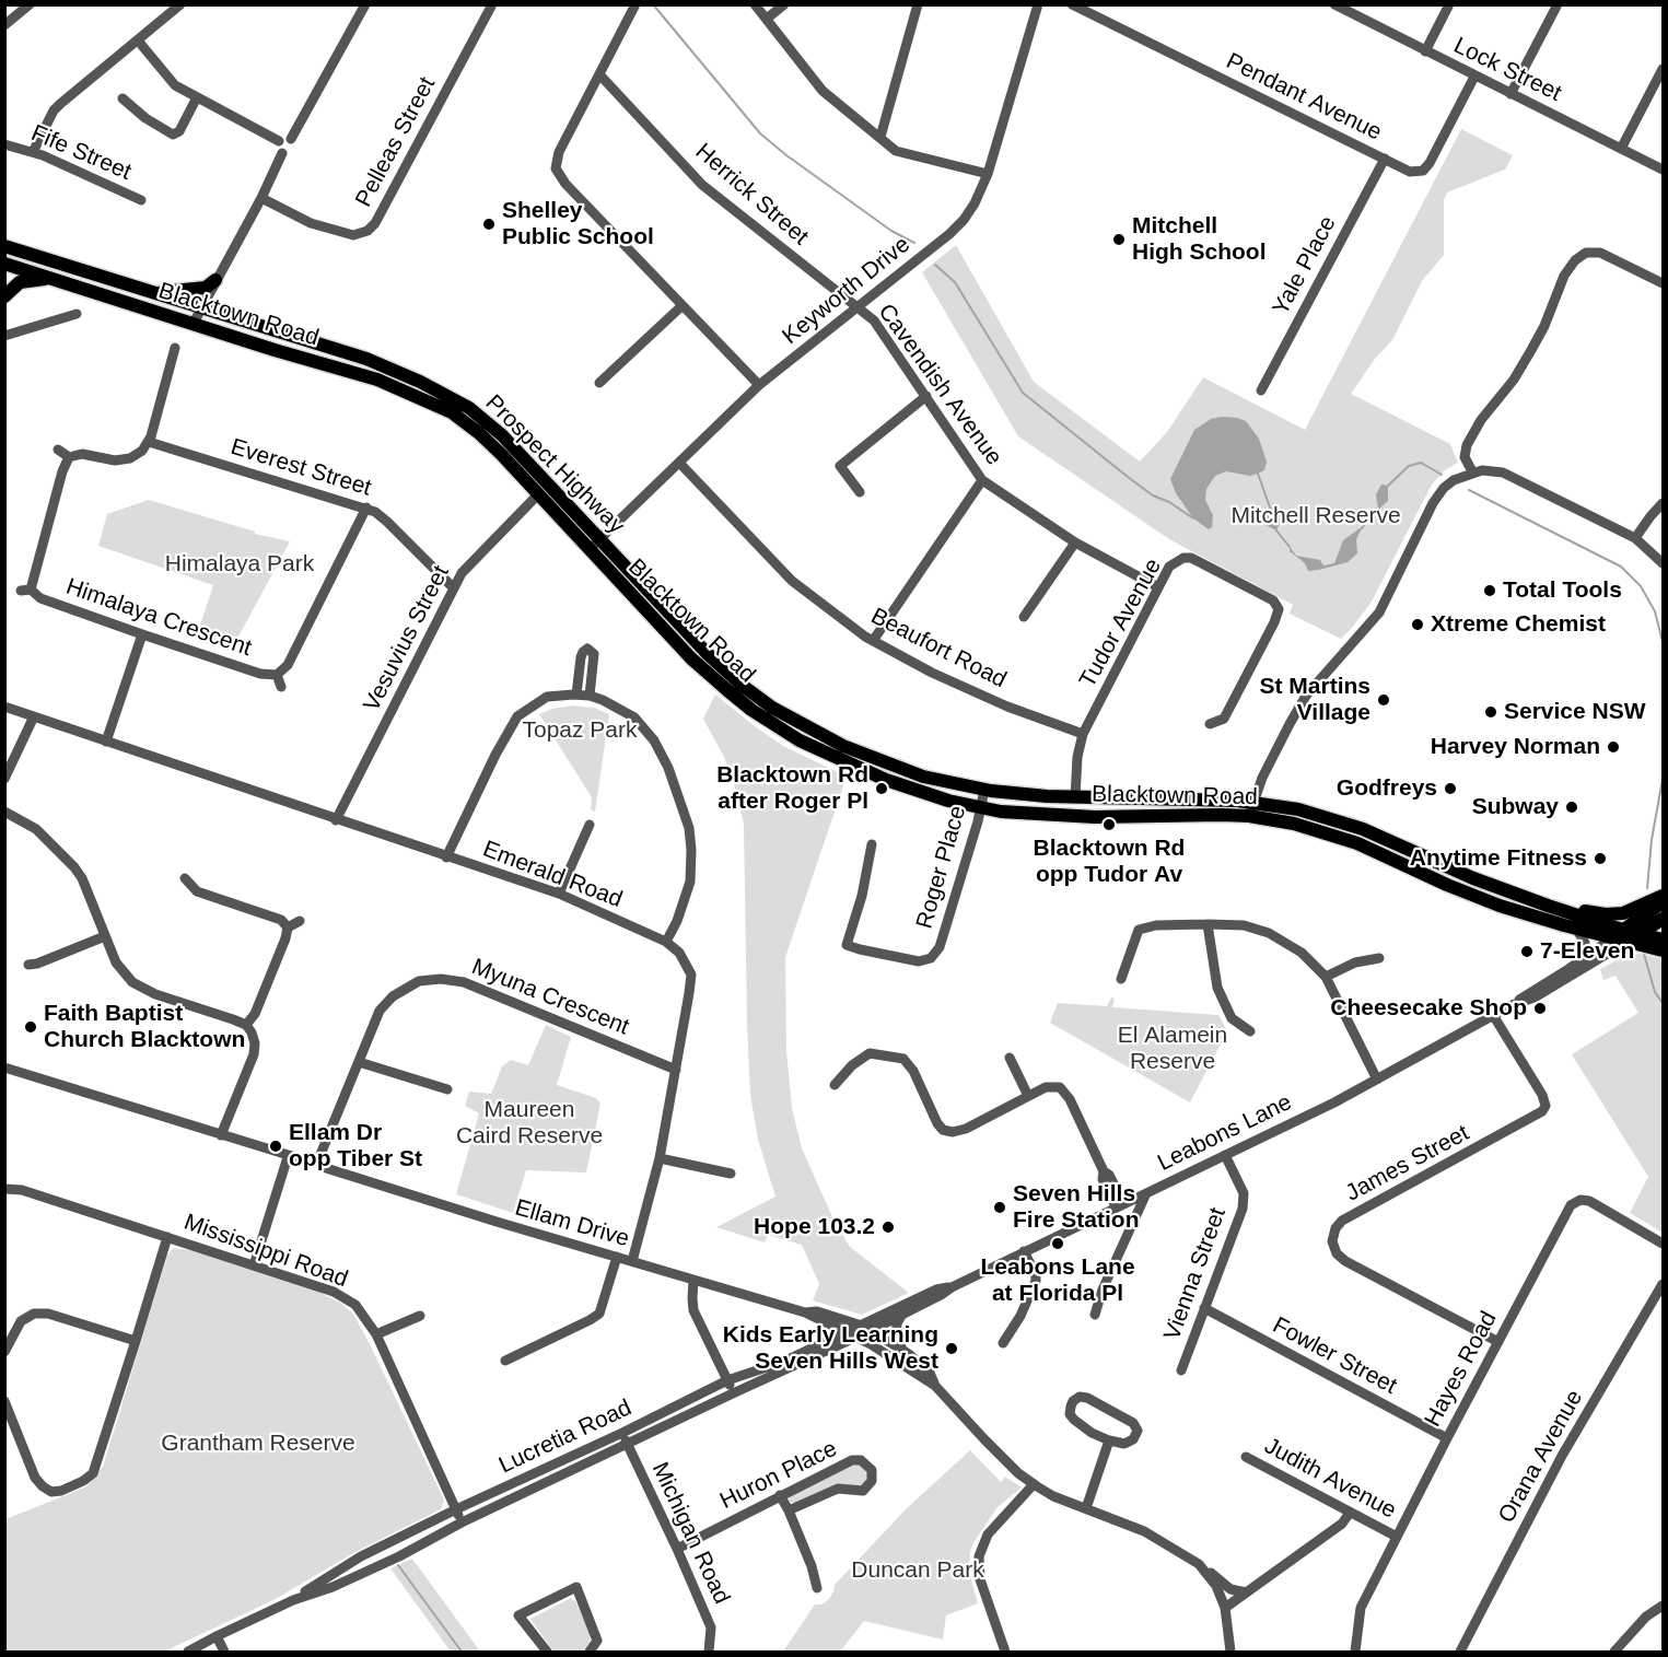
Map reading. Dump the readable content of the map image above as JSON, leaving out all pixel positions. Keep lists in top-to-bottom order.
{
  "streets": {
    "main road": ["Blacktown Road", "Prospect Highway"],
    "street": [
      "Lock Street",
      "Pendant Avenue",
      "Pelleas Street",
      "Fife Street",
      "Herrick Street",
      "Yale Place",
      "Keyworth Drive",
      "Cavendish Avenue",
      "Everest Street",
      "Himalaya Crescent",
      "Tudor Avenue",
      "Vesuvius Street",
      "Beaufort Road",
      "Roger Place",
      "Emerald Road",
      "Myuna Crescent",
      "Leabons Lane",
      "James Street",
      "Ellam Drive",
      "Mississippi Road",
      "Vienna Street",
      "Fowler Street",
      "Hayes Road",
      "Lucretia Road",
      "Orana Avenue",
      "Huron Place",
      "Judith Avenue",
      "Michigan Road"
    ]
  },
  "crossings": [
    ["Lock Street", "Pendant Avenue"],
    ["Pendant Avenue", "Yale Place"],
    ["Herrick Street", "Keyworth Drive"],
    ["Herrick Street", "Cavendish Avenue"],
    ["Keyworth Drive", "Blacktown Road"],
    ["Keyworth Drive", "Cavendish Avenue"],
    ["Keyworth Drive", "Prospect Highway"],
    ["Keyworth Drive", "Beaufort Road"],
    ["Blacktown Road", "Prospect Highway"],
    ["Blacktown Road", "Vesuvius Street"],
    ["Blacktown Road", "Roger Place"],
    ["Blacktown Road", "Leabons Lane"],
    ["Cavendish Avenue", "Tudor Avenue"],
    ["Prospect Highway", "Tudor Avenue"],
    ["Prospect Highway", "Roger Place"],
    ["Everest Street", "Himalaya Crescent"],
    ["Everest Street", "Vesuvius Street"],
    ["Tudor Avenue", "Beaufort Road"],
    ["Vesuvius Street", "Emerald Road"],
    ["Emerald Road", "Myuna Crescent"],
    ["Emerald Road", "Ellam Drive"],
    ["Myuna Crescent", "Ellam Drive"],
    ["Leabons Lane", "James Street"],
    ["Leabons Lane", "Vienna Street"],
    ["Leabons Lane", "Lucretia Road"],
    ["James Street", "Hayes Road"],
    ["Mississippi Road", "Lucretia Road"],
    ["Vienna Street", "Fowler Street"],
    ["Fowler Street", "Hayes Road"],
    ["Hayes Road", "Judith Avenue"],
    ["Lucretia Road", "Michigan Road"],
    ["Huron Place", "Michigan Road"]
  ],
  "parks": [
    "Mitchell Reserve",
    "Himalaya Park",
    "Topaz Park",
    "El Alamein Reserve",
    "Maureen Caird Reserve",
    "Grantham Reserve",
    "Duncan Park"
  ],
  "places": [
    "Shelley Public School",
    "Mitchell High School",
    "Total Tools",
    "Xtreme Chemist",
    "St Martins Village",
    "Service NSW",
    "Harvey Norman",
    "Blacktown Rd after Roger Pl",
    "Godfreys",
    "Subway",
    "Blacktown Rd opp Tudor Av",
    "Anytime Fitness",
    "7-Eleven",
    "Cheesecake Shop",
    "Faith Baptist Church Blacktown",
    "Ellam Dr opp Tiber St",
    "Seven Hills Fire Station",
    "Hope 103.2",
    "Leabons Lane at Florida Pl",
    "Kids Early Learning Seven Hills West"
  ]
}
